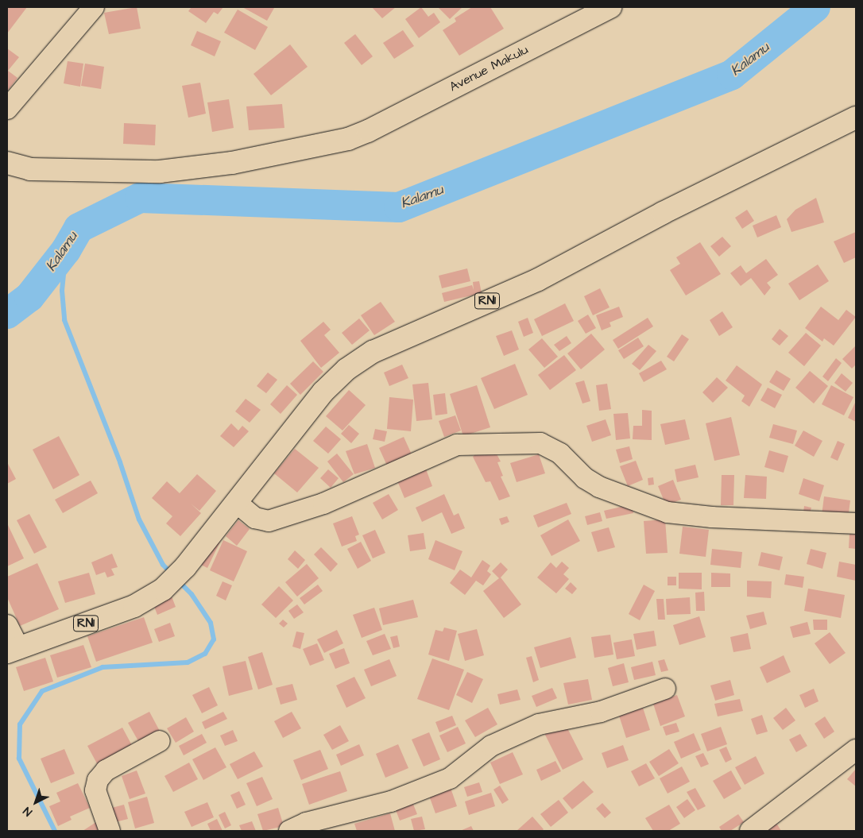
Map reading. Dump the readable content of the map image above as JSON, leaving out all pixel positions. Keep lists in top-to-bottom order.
{
  "streets": {
    "main road": ["Avenue Makulu", "RN1"]
  },
  "water": ["Kalamu"],
  "north": "bottom left"
}
